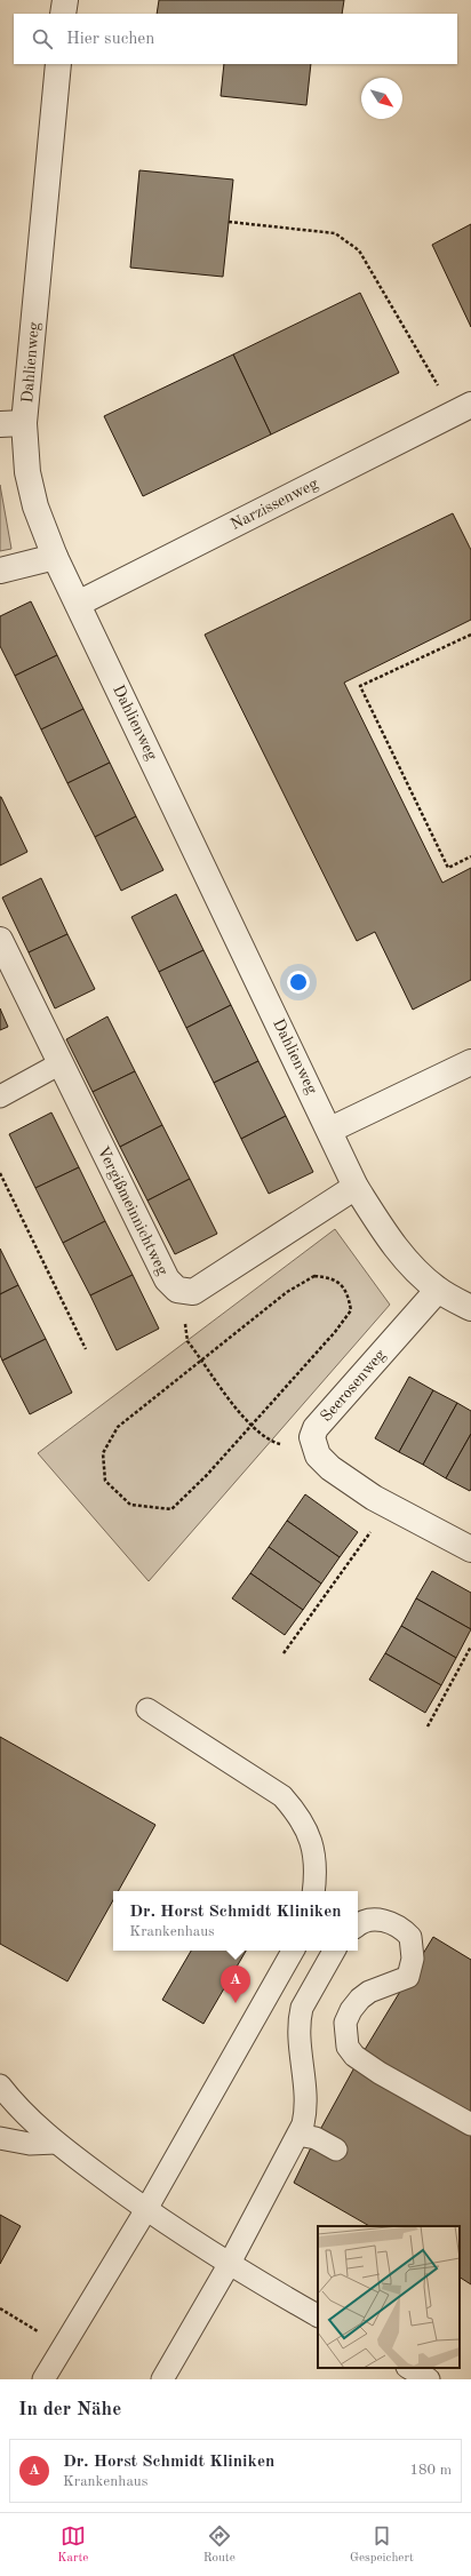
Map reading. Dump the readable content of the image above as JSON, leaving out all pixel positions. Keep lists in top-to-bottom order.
{
  "streets": {
    "street": [
      "Dahlienweg",
      "Narzissenweg",
      "Vergißmeinnichtweg",
      "Seerosenweg"
    ]
  },
  "crossings": [
    ["Dahlienweg", "Narzissenweg"],
    ["Dahlienweg", "Seerosenweg"]
  ],
  "north": "bottom right",
  "page": {
    "search": "Hier suchen",
    "popup": ["Dr. Horst Schmidt Kliniken", "Krankenhaus"],
    "pins": "A",
    "heading": "In der Nähe",
    "list": [
      {
        "mark": "A",
        "name": "Dr. Horst Schmidt Kliniken",
        "note": "Krankenhaus",
        "value": "180 m"
      }
    ],
    "nav": ["Karte", "Route", "Gespeichert"]
  }
}
